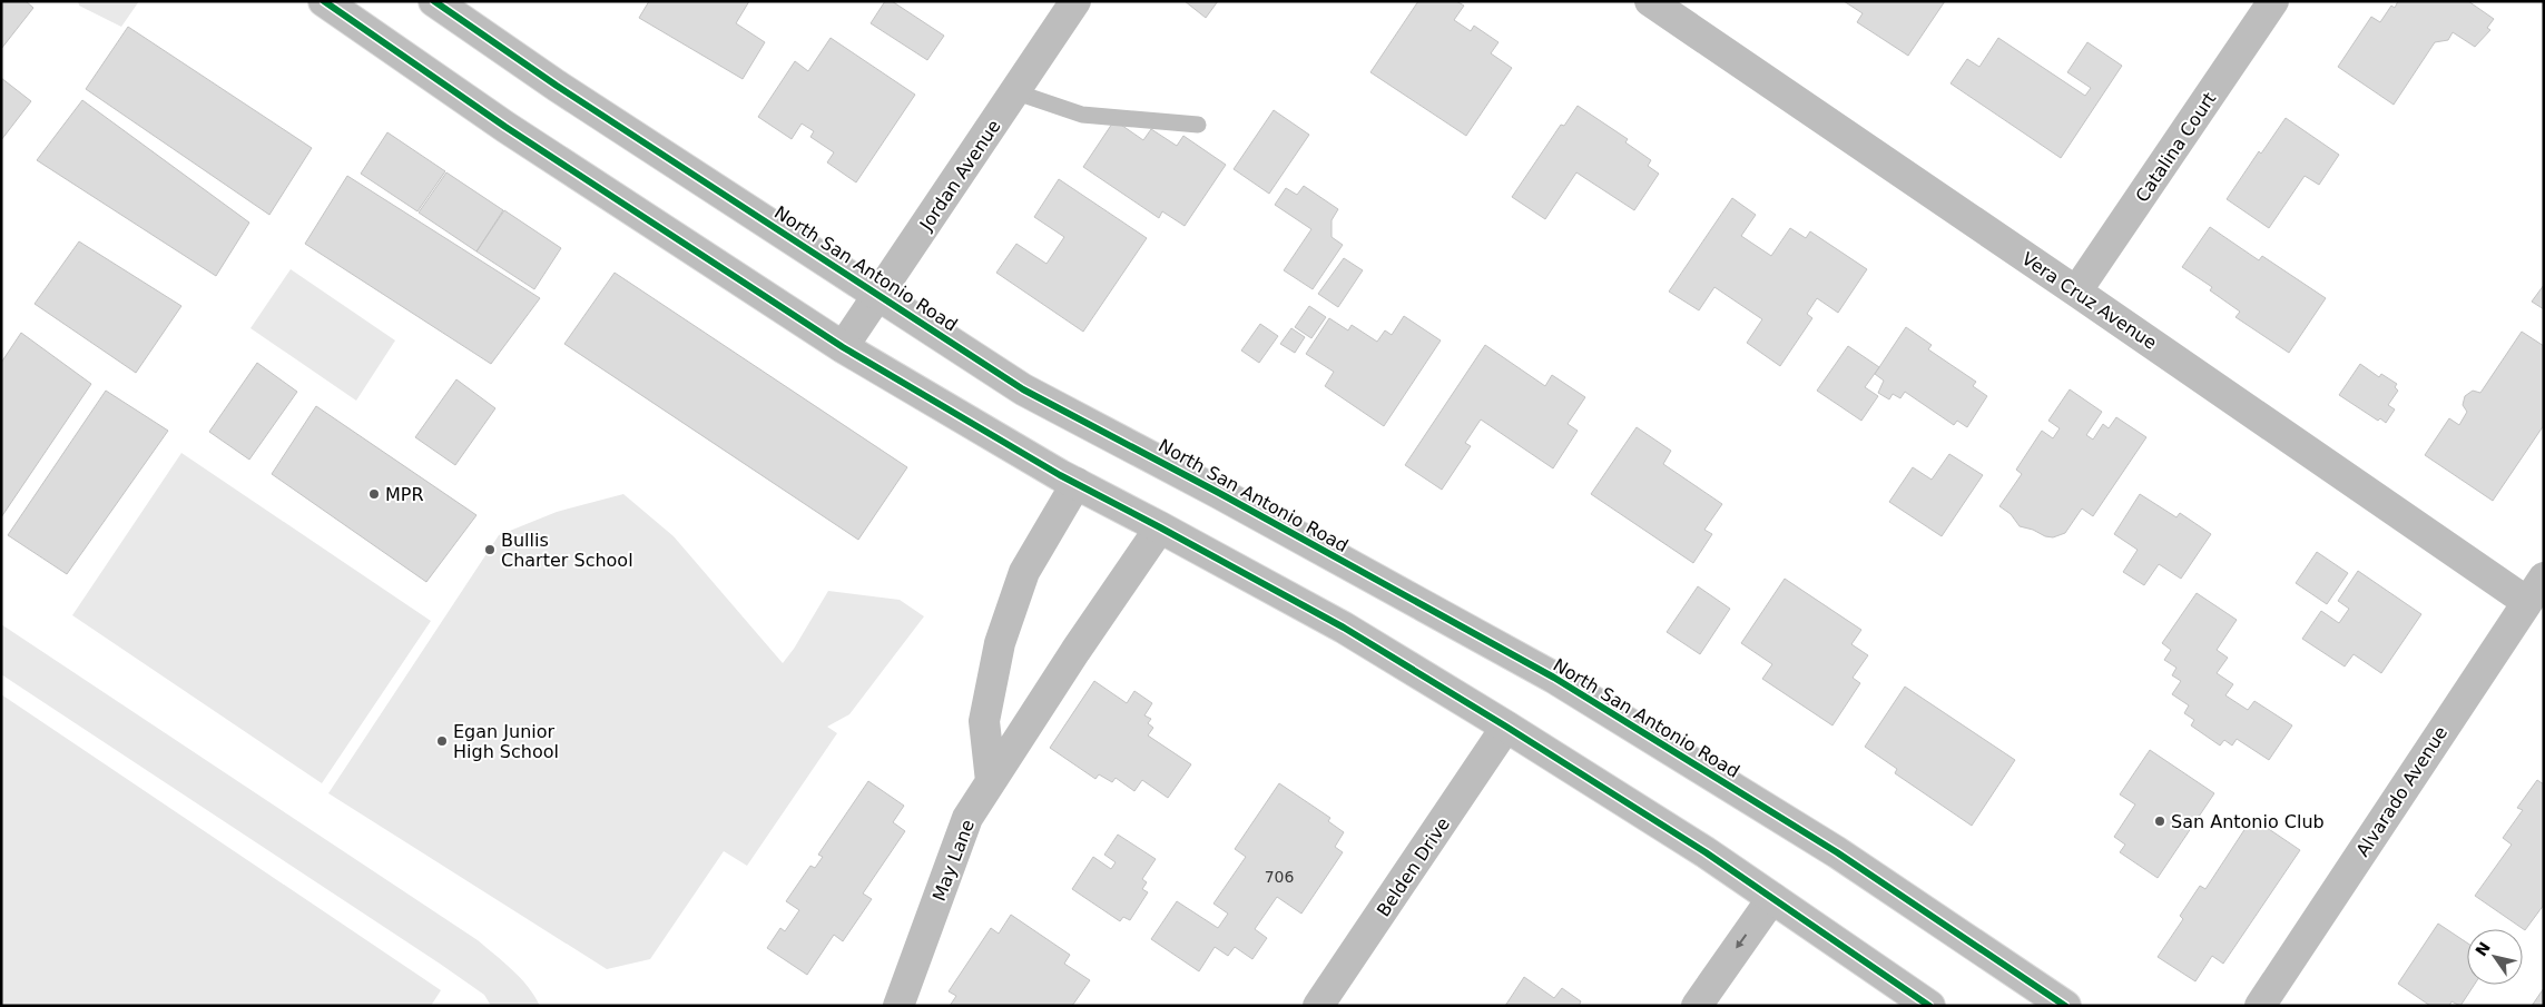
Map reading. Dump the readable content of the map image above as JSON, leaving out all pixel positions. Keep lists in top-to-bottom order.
{
  "streets": {
    "main road": [
      "Catalina Court",
      "Jordan Avenue",
      "North San Antonio Road",
      "Vera Cruz Avenue",
      "Alvarado Avenue",
      "May Lane",
      "Belden Drive"
    ]
  },
  "crossings": [
    ["Catalina Court", "Vera Cruz Avenue"],
    ["Jordan Avenue", "North San Antonio Road"],
    ["Vera Cruz Avenue", "Alvarado Avenue"]
  ],
  "places": [
    "MPR",
    "Bullis Charter School",
    "Egan Junior High School",
    "San Antonio Club"
  ],
  "house_numbers": ["706"],
  "north": "top left"
}
